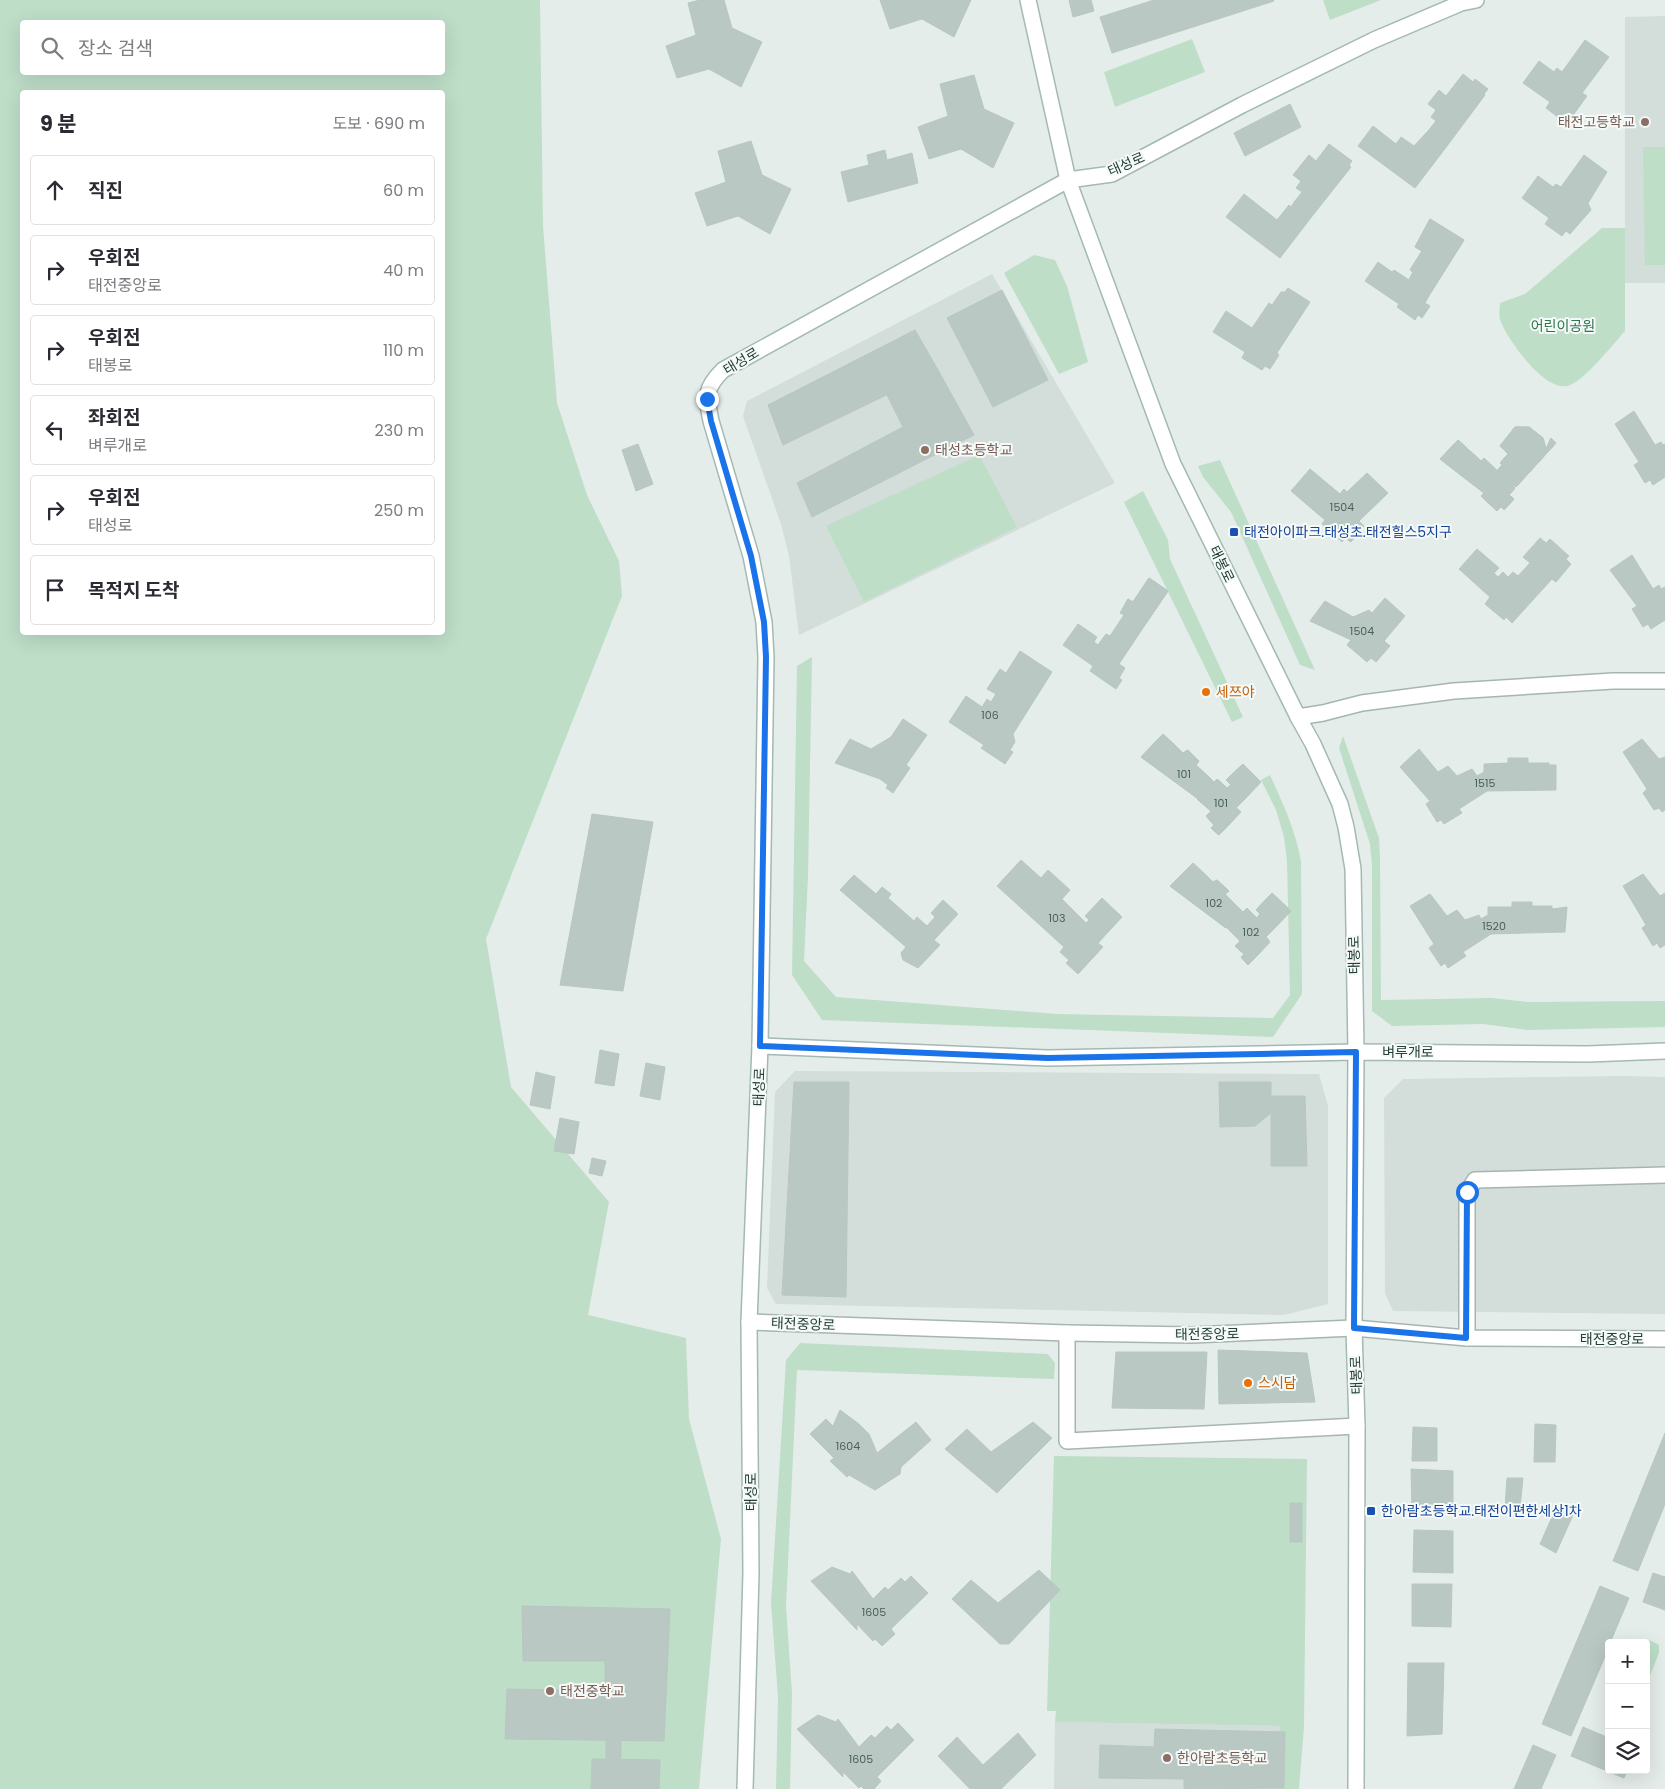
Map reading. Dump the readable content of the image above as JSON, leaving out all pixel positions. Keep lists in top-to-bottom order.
{
  "streets": {
    "street": [
      "태성로",
      "태봉로",
      "벼루개로",
      "태전중앙로"
    ]
  },
  "crossings": [
    ["태성로", "태봉로"],
    ["태성로", "벼루개로"],
    ["태성로", "태전중앙로"],
    ["태봉로", "벼루개로"],
    ["태봉로", "태전중앙로"]
  ],
  "parks": ["어린이공원"],
  "places": {
    "other": [
      "태전고등학교",
      "태성초등학교",
      "세쯔야",
      "스시담",
      "태전중학교",
      "한아람초등학교"
    ],
    "transit": ["태전아이파크.태성초.태전힐스5지구", "한아람초등학교.태전이편한세상1차"]
  },
  "house_numbers": [
    "1504",
    "1504",
    "106",
    "101",
    "1515",
    "101",
    "102",
    "103",
    "1520",
    "102",
    "1604",
    "1605",
    "1605"
  ],
  "page": {
    "search": "장소 검색",
    "heading": ["9 분", "도보 · 690 m"],
    "list": [
      ["직진", "60 m"],
      ["우회전", "태전중앙로", "40 m"],
      ["우회전", "태봉로", "110 m"],
      ["좌회전", "벼루개로", "230 m"],
      ["우회전", "태성로", "250 m"],
      "목적지 도착"
    ],
    "map_buttons": ["+", "−"]
  }
}
